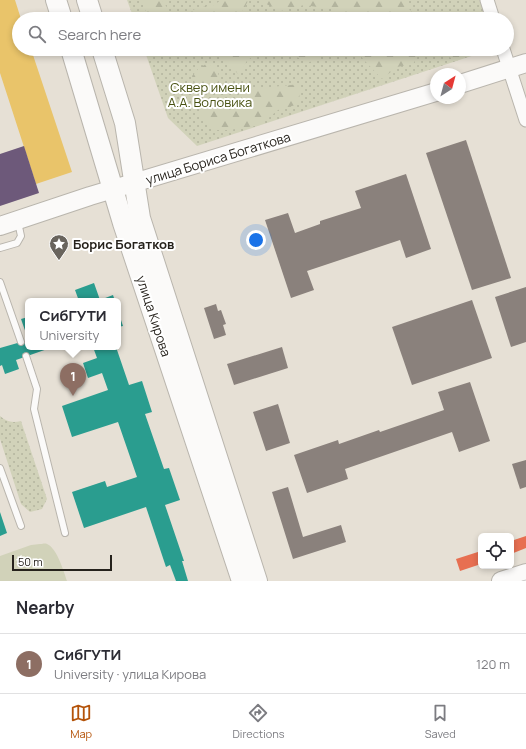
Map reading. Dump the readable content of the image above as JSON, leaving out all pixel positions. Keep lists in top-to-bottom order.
{
  "streets": {
    "main road": ["улица Бориса Богаткова", "улица Кирова"]
  },
  "crossings": [
    ["улица Бориса Богаткова", "улица Кирова"]
  ],
  "parks": ["Cквер имени А.А. Воловика"],
  "places": {
    "place": ["Борис Богатков"]
  },
  "scale_bar": "50 m",
  "north": "top right",
  "page": {
    "search": "Search here",
    "popup": ["СибГУТИ", "University"],
    "pins": "1",
    "scale": "50 m",
    "heading": "Nearby",
    "list": [
      {
        "mark": "1",
        "name": "СибГУТИ",
        "note": "University · улица Кирова",
        "value": "120 m"
      }
    ],
    "nav": ["Map", "Directions", "Saved"]
  }
}
